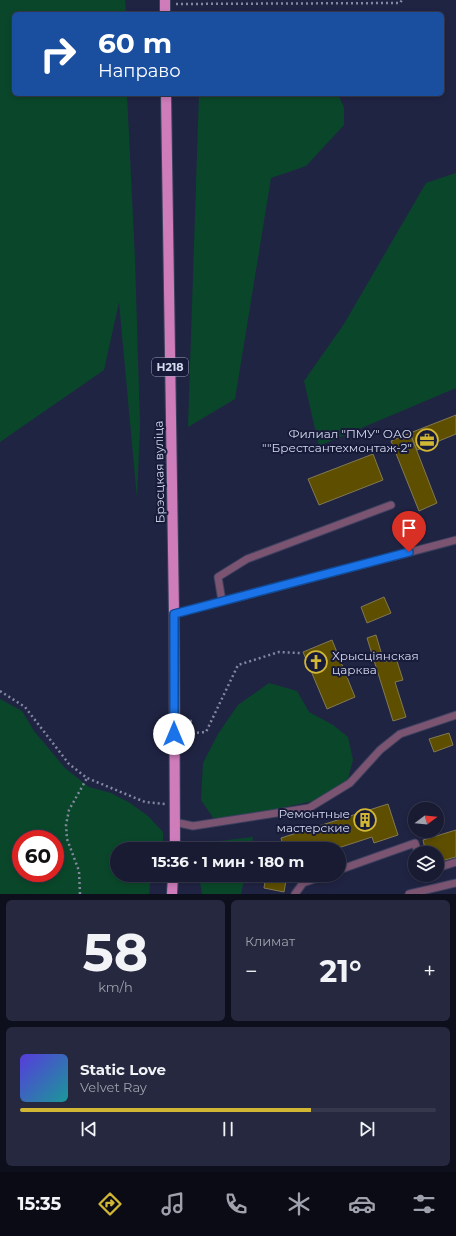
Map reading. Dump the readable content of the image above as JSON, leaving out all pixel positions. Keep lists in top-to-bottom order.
{
  "streets": {
    "main road": ["Н218", "Брэсцкая вуліца"]
  },
  "places": {
    "office": ["Филиал \"ПМУ\" ОАО \"\"Брестсантехмонтаж-2\""],
    "church": ["Хрысціянская царква"],
    "building": ["Ремонтные мастерские"]
  },
  "north": "right",
  "page": {
    "turn": ["60 m", "Направо"],
    "limit": "60",
    "trip": "15:36 · 1 мин · 180 m",
    "tile": [
      ["58", "km/h"],
      "Климат"
    ],
    "heat": ["−", "21°", "+"],
    "song": ["Static Love", "Velvet Ray"],
    "tabs": "15:35"
  }
}
